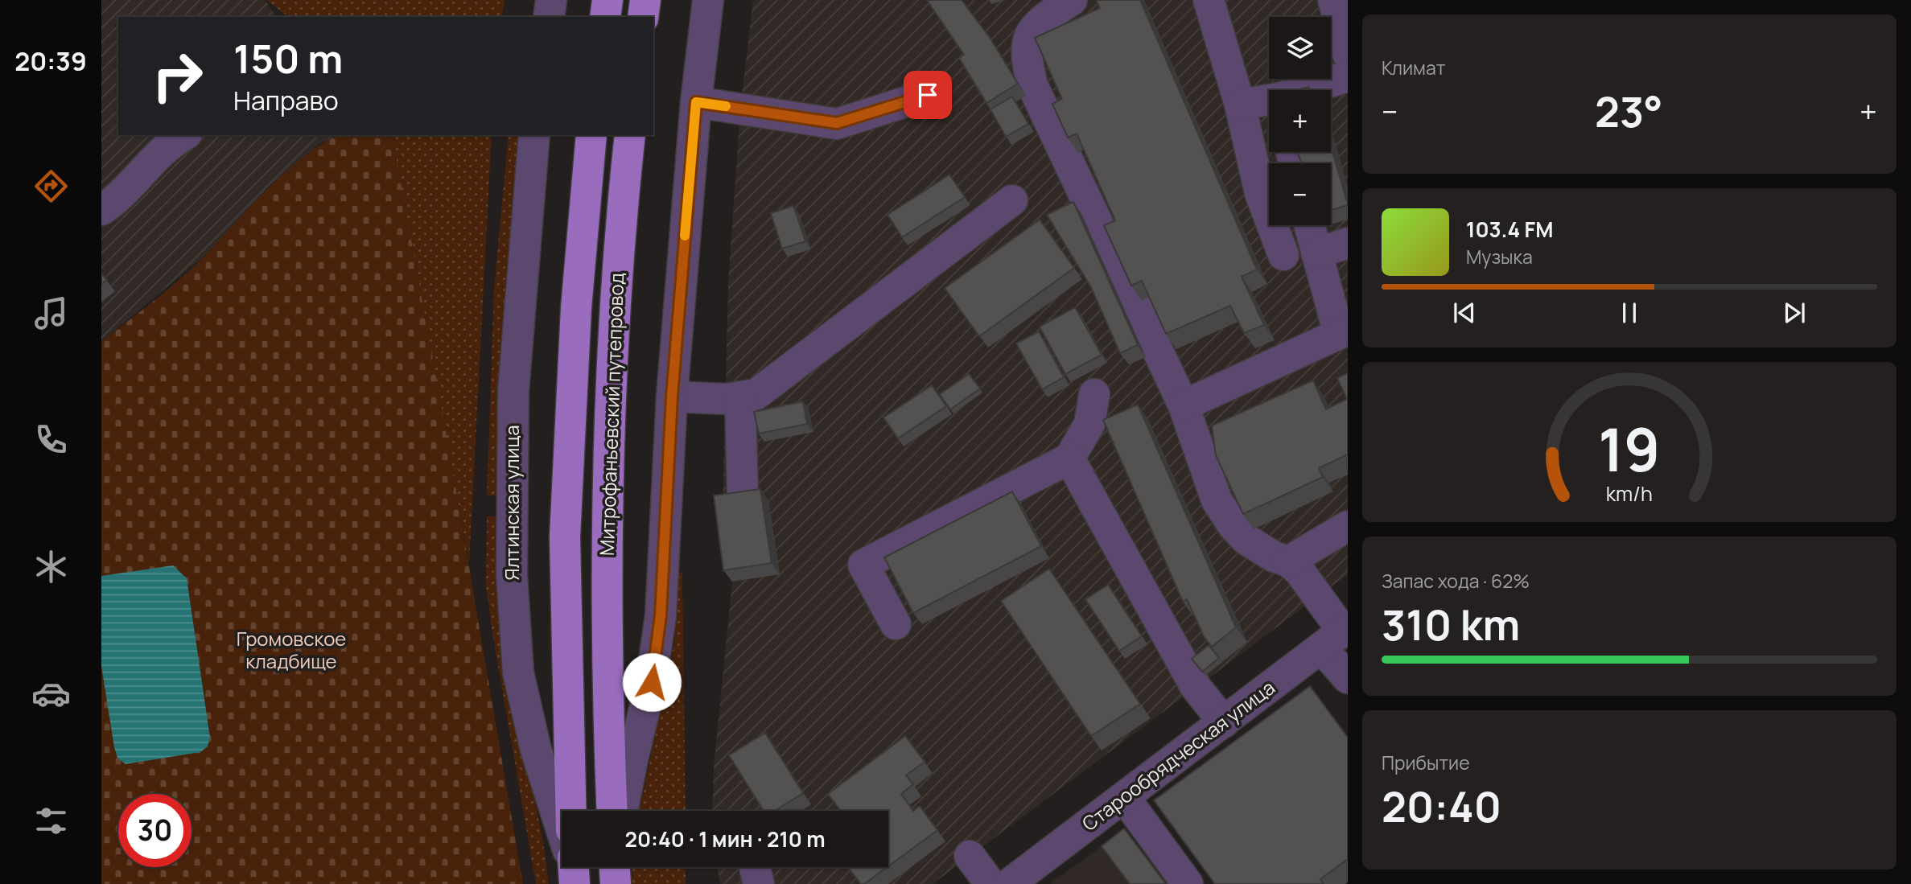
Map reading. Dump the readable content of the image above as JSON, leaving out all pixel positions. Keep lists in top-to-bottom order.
{
  "streets": {
    "main road": ["Митрофаньевский путепровод"],
    "street": ["Ялтинская улица", "Старообрядческая улица"]
  },
  "parks": ["Громовское кладбище"],
  "page": {
    "tabs": "20:39",
    "tile": [
      "Климат",
      ["Запас хода · 62%", "310 km"],
      ["Прибытие", "20:40"]
    ],
    "map_buttons": ["+", "−"],
    "turn": ["150 m", "Направо"],
    "heat": ["−", "23°", "+"],
    "song": ["103.4 FM", "Музыка"],
    "limit": "30",
    "trip": "20:40 · 1 мин · 210 m",
    "gauge": ["19", "km/h"]
  }
}
